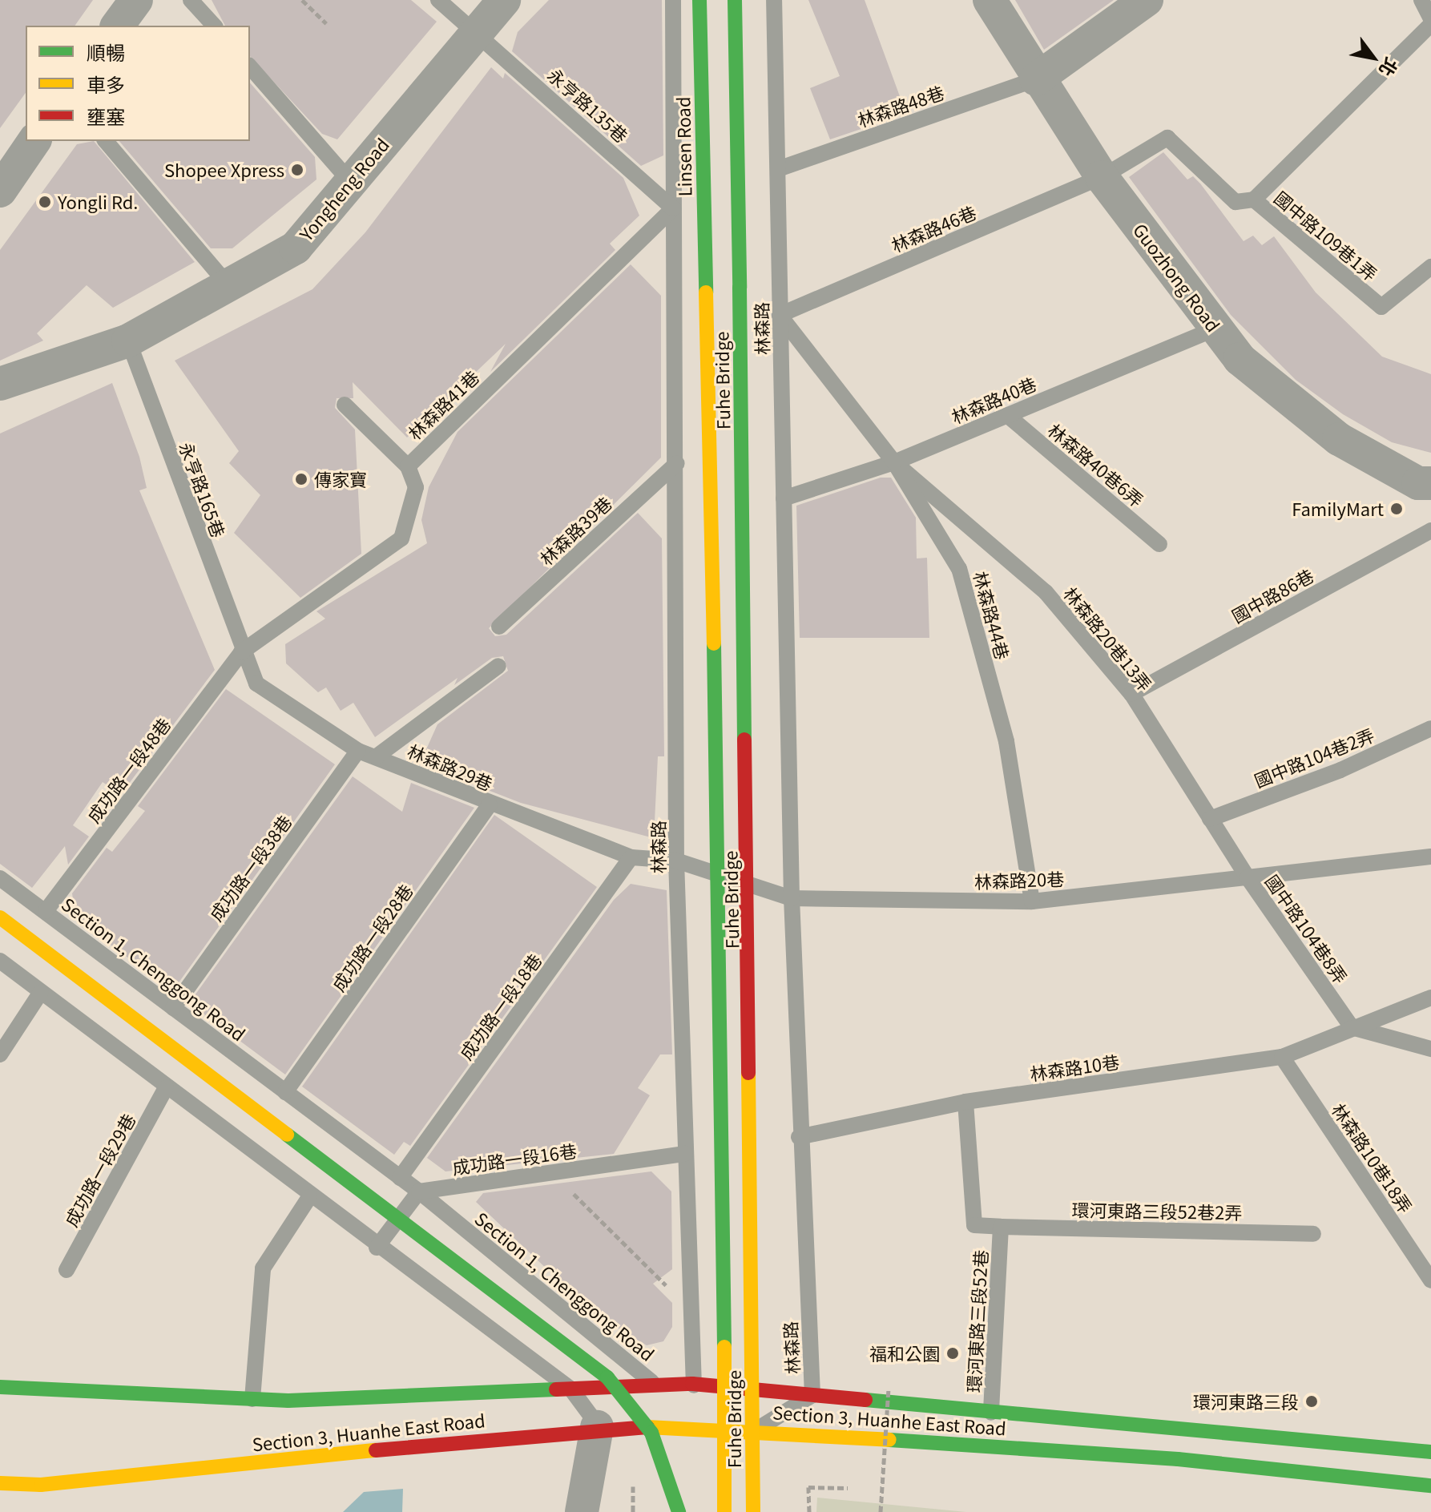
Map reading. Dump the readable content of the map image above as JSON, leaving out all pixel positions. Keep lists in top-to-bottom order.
{
  "streets": {
    "street": [
      "Linsen Road",
      "Yongheng Road",
      "Guozhong Road",
      "Fuhe Bridge",
      "Section 3, Huanhe East Road"
    ],
    "lane": [
      "永亨路135巷",
      "林森路48巷",
      "林森路46巷",
      "國中路109巷1弄",
      "林森路",
      "林森路40巷",
      "林森路41巷",
      "林森路40巷6弄",
      "永亨路165巷",
      "林森路39巷",
      "國中路86巷",
      "林森路44巷",
      "林森路20巷13弄",
      "國中路104巷2弄",
      "林森路29巷",
      "成功路一段48巷",
      "成功路一段38巷",
      "林森路20巷",
      "國中路104巷8弄",
      "成功路一段28巷",
      "Section 1, Chenggong Road",
      "成功路一段18巷",
      "林森路10巷",
      "林森路10巷18弄",
      "成功路一段16巷",
      "成功路一段29巷",
      "環河東路三段52巷2弄",
      "環河東路三段52巷"
    ]
  },
  "crossings": [
    ["永亨路135巷", "Yongheng Road"],
    ["永亨路135巷", "林森路"],
    ["永亨路135巷", "林森路41巷"],
    ["林森路48巷", "Guozhong Road"],
    ["林森路48巷", "林森路"],
    ["Linsen Road", "Fuhe Bridge"],
    ["Yongheng Road", "永亨路165巷"],
    ["林森路46巷", "國中路109巷1弄"],
    ["林森路46巷", "Guozhong Road"],
    ["林森路46巷", "林森路"],
    ["林森路46巷", "林森路44巷"],
    ["國中路109巷1弄", "Guozhong Road"],
    ["Guozhong Road", "林森路40巷"],
    ["林森路", "林森路40巷"],
    ["林森路", "林森路41巷"],
    ["林森路", "林森路39巷"],
    ["林森路", "林森路44巷"],
    ["林森路", "林森路29巷"],
    ["林森路", "林森路20巷"],
    ["林森路", "林森路10巷"],
    ["林森路", "成功路一段16巷"],
    ["林森路", "Section 3, Huanhe East Road"],
    ["林森路40巷", "林森路40巷6弄"],
    ["林森路40巷", "林森路44巷"],
    ["林森路40巷", "林森路20巷13弄"],
    ["林森路41巷", "永亨路165巷"],
    ["林森路41巷", "林森路29巷"],
    ["林森路41巷", "成功路一段48巷"],
    ["永亨路165巷", "林森路29巷"],
    ["永亨路165巷", "成功路一段48巷"],
    ["國中路86巷", "林森路20巷13弄"],
    ["林森路44巷", "林森路20巷13弄"],
    ["林森路44巷", "林森路20巷"],
    ["林森路20巷13弄", "國中路104巷2弄"],
    ["林森路20巷13弄", "林森路20巷"],
    ["林森路20巷13弄", "國中路104巷8弄"],
    ["林森路29巷", "成功路一段48巷"],
    ["林森路29巷", "成功路一段38巷"],
    ["林森路29巷", "林森路20巷"],
    ["林森路29巷", "成功路一段28巷"],
    ["林森路29巷", "成功路一段18巷"],
    ["成功路一段48巷", "Section 1, Chenggong Road"],
    ["成功路一段38巷", "Section 1, Chenggong Road"],
    ["林森路20巷", "國中路104巷8弄"],
    ["國中路104巷8弄", "林森路10巷"],
    ["成功路一段28巷", "Section 1, Chenggong Road"],
    ["Section 1, Chenggong Road", "成功路一段18巷"],
    ["Section 1, Chenggong Road", "成功路一段16巷"],
    ["Section 1, Chenggong Road", "Section 3, Huanhe East Road"],
    ["林森路10巷", "林森路10巷18弄"],
    ["林森路10巷", "環河東路三段52巷"],
    ["環河東路三段52巷2弄", "環河東路三段52巷"],
    ["環河東路三段52巷", "Section 3, Huanhe East Road"]
  ],
  "places": [
    "Shopee Xpress",
    "Yongli Rd.",
    "傳家寶",
    "FamilyMart",
    "福和公園",
    "環河東路三段"
  ],
  "legend": ["順暢", "車多", "壅塞"],
  "north": "bottom right"
}
